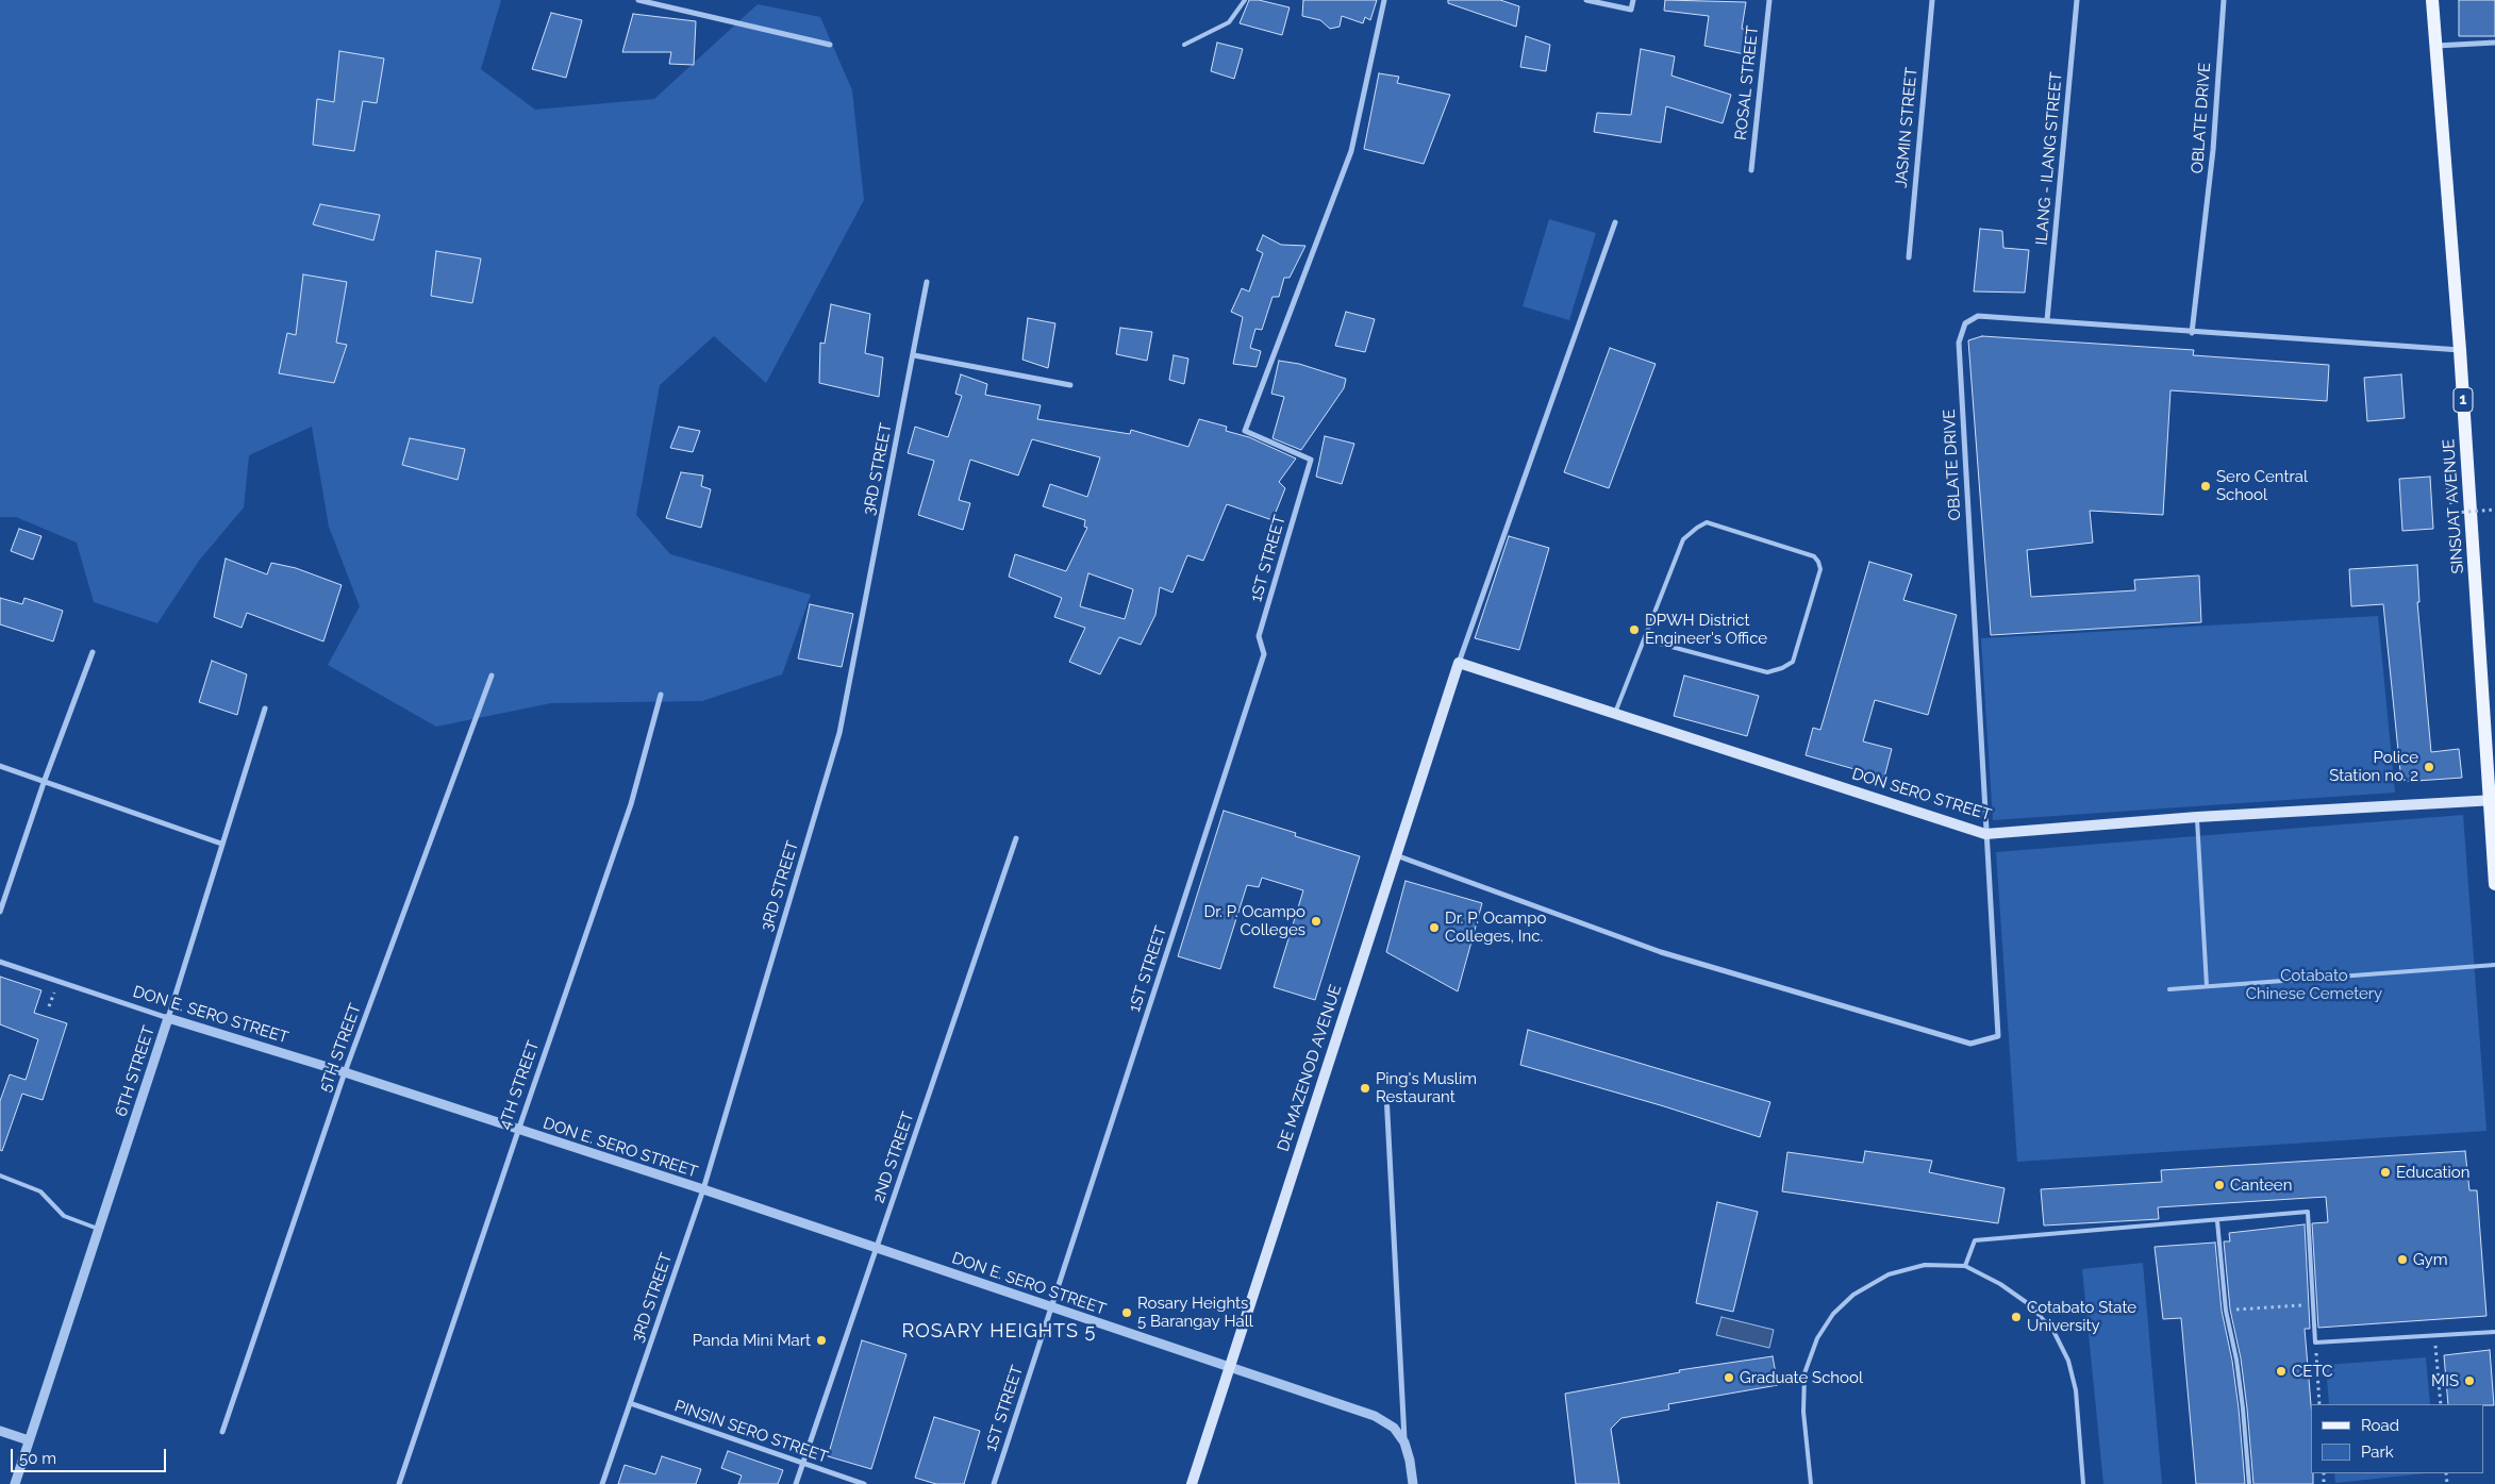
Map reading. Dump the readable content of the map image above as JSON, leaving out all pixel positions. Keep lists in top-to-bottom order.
{
  "streets": {
    "main road": [
      "1",
      "SINSUAT AVENUE",
      "DON SERO STREET",
      "DE MAZENOD AVENUE"
    ],
    "street": [
      "ROSAL STREET",
      "OBLATE DRIVE",
      "JASMIN STREET",
      "ILANG - ILANG STREET",
      "3RD STREET",
      "1ST STREET",
      "DON E. SERO STREET",
      "5TH STREET",
      "6TH STREET",
      "4TH STREET",
      "2ND STREET",
      "PINSIN SERO STREET"
    ]
  },
  "crossings": [
    ["OBLATE DRIVE", "ILANG - ILANG STREET"],
    ["OBLATE DRIVE", "SINSUAT AVENUE"],
    ["OBLATE DRIVE", "DON SERO STREET"],
    ["OBLATE DRIVE", "DE MAZENOD AVENUE"],
    ["3RD STREET", "DON E. SERO STREET"],
    ["3RD STREET", "PINSIN SERO STREET"],
    ["SINSUAT AVENUE", "DON SERO STREET"],
    ["1ST STREET", "DON E. SERO STREET"],
    ["DON SERO STREET", "DE MAZENOD AVENUE"],
    ["DON E. SERO STREET", "5TH STREET"],
    ["DON E. SERO STREET", "DE MAZENOD AVENUE"],
    ["DON E. SERO STREET", "6TH STREET"],
    ["DON E. SERO STREET", "4TH STREET"],
    ["DON E. SERO STREET", "2ND STREET"],
    ["2ND STREET", "PINSIN SERO STREET"]
  ],
  "districts": ["ROSARY HEIGHTS 5"],
  "parks": ["Cotabato Chinese Cemetery"],
  "places": [
    "Sero Central School",
    "DPWH District Engineer's Office",
    "Police Station no. 2",
    "Dr. P. Ocampo Colleges",
    "Dr. P. Ocampo Colleges, Inc.",
    "Ping's Muslim Restaurant",
    "Education",
    "Canteen",
    "Gym",
    "Rosary Heights 5 Barangay Hall",
    "Cotabato State University",
    "Panda Mini Mart",
    "CETC",
    "Graduate School",
    "MIS"
  ],
  "legend": ["Road", "Park"],
  "scale_bar": "50 m"
}
